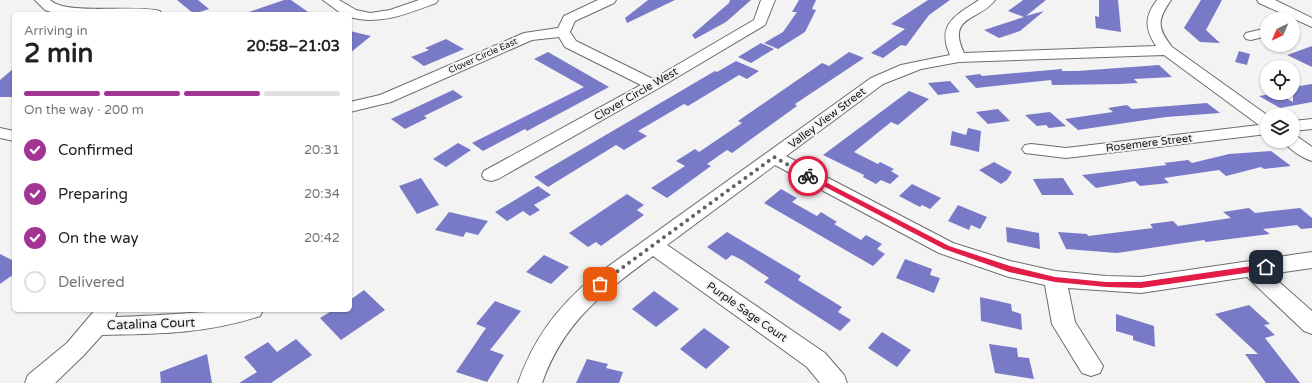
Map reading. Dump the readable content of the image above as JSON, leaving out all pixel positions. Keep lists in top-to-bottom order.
{
  "streets": {
    "street": [
      "Clover Circle East",
      "Clover Circle West",
      "Valley View Street",
      "Rosemere Street",
      "Purple Sage Court",
      "Catalina Court"
    ]
  },
  "crossings": [
    ["Valley View Street", "Purple Sage Court"]
  ],
  "north": "bottom left",
  "page": {
    "heading": ["2 min", "Arriving in", "20:58–21:03"],
    "bar": "On the way · 200 m",
    "list": [
      ["Confirmed", "20:31"],
      ["Preparing", "20:34"],
      ["On the way", "20:42"],
      "Delivered"
    ]
  }
}
